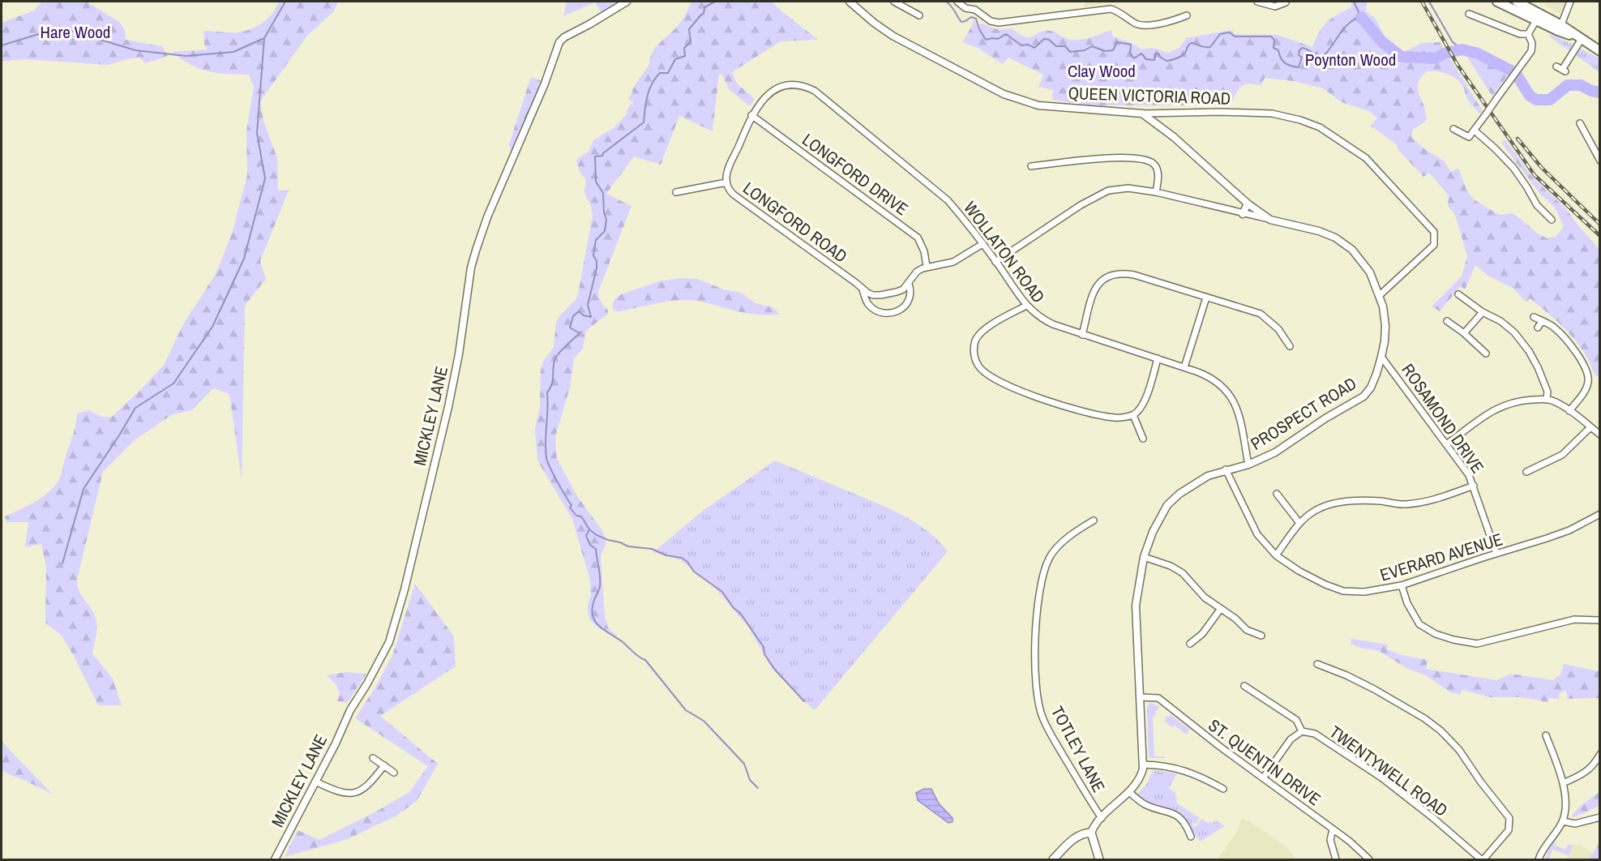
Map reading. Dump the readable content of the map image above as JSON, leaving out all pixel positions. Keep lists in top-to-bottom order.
{
  "streets": {
    "street": [
      "QUEEN VICTORIA ROAD",
      "LONGFORD DRIVE",
      "LONGFORD ROAD",
      "WOLLATON ROAD",
      "PROSPECT ROAD",
      "MICKLEY LANE",
      "ROSAMOND DRIVE",
      "EVERARD AVENUE",
      "TOTLEY LANE",
      "ST. QUENTIN DRIVE",
      "TWENTYWELL ROAD"
    ]
  },
  "crossings": [
    ["QUEEN VICTORIA ROAD", "PROSPECT ROAD"],
    ["LONGFORD DRIVE", "LONGFORD ROAD"],
    ["LONGFORD DRIVE", "WOLLATON ROAD"],
    ["LONGFORD ROAD", "WOLLATON ROAD"],
    ["WOLLATON ROAD", "PROSPECT ROAD"],
    ["PROSPECT ROAD", "ROSAMOND DRIVE"],
    ["PROSPECT ROAD", "EVERARD AVENUE"],
    ["PROSPECT ROAD", "TOTLEY LANE"],
    ["PROSPECT ROAD", "ST. QUENTIN DRIVE"],
    ["ROSAMOND DRIVE", "EVERARD AVENUE"],
    ["ST. QUENTIN DRIVE", "TWENTYWELL ROAD"]
  ],
  "parks": ["Hare Wood", "Poynton Wood", "Clay Wood"]
}
